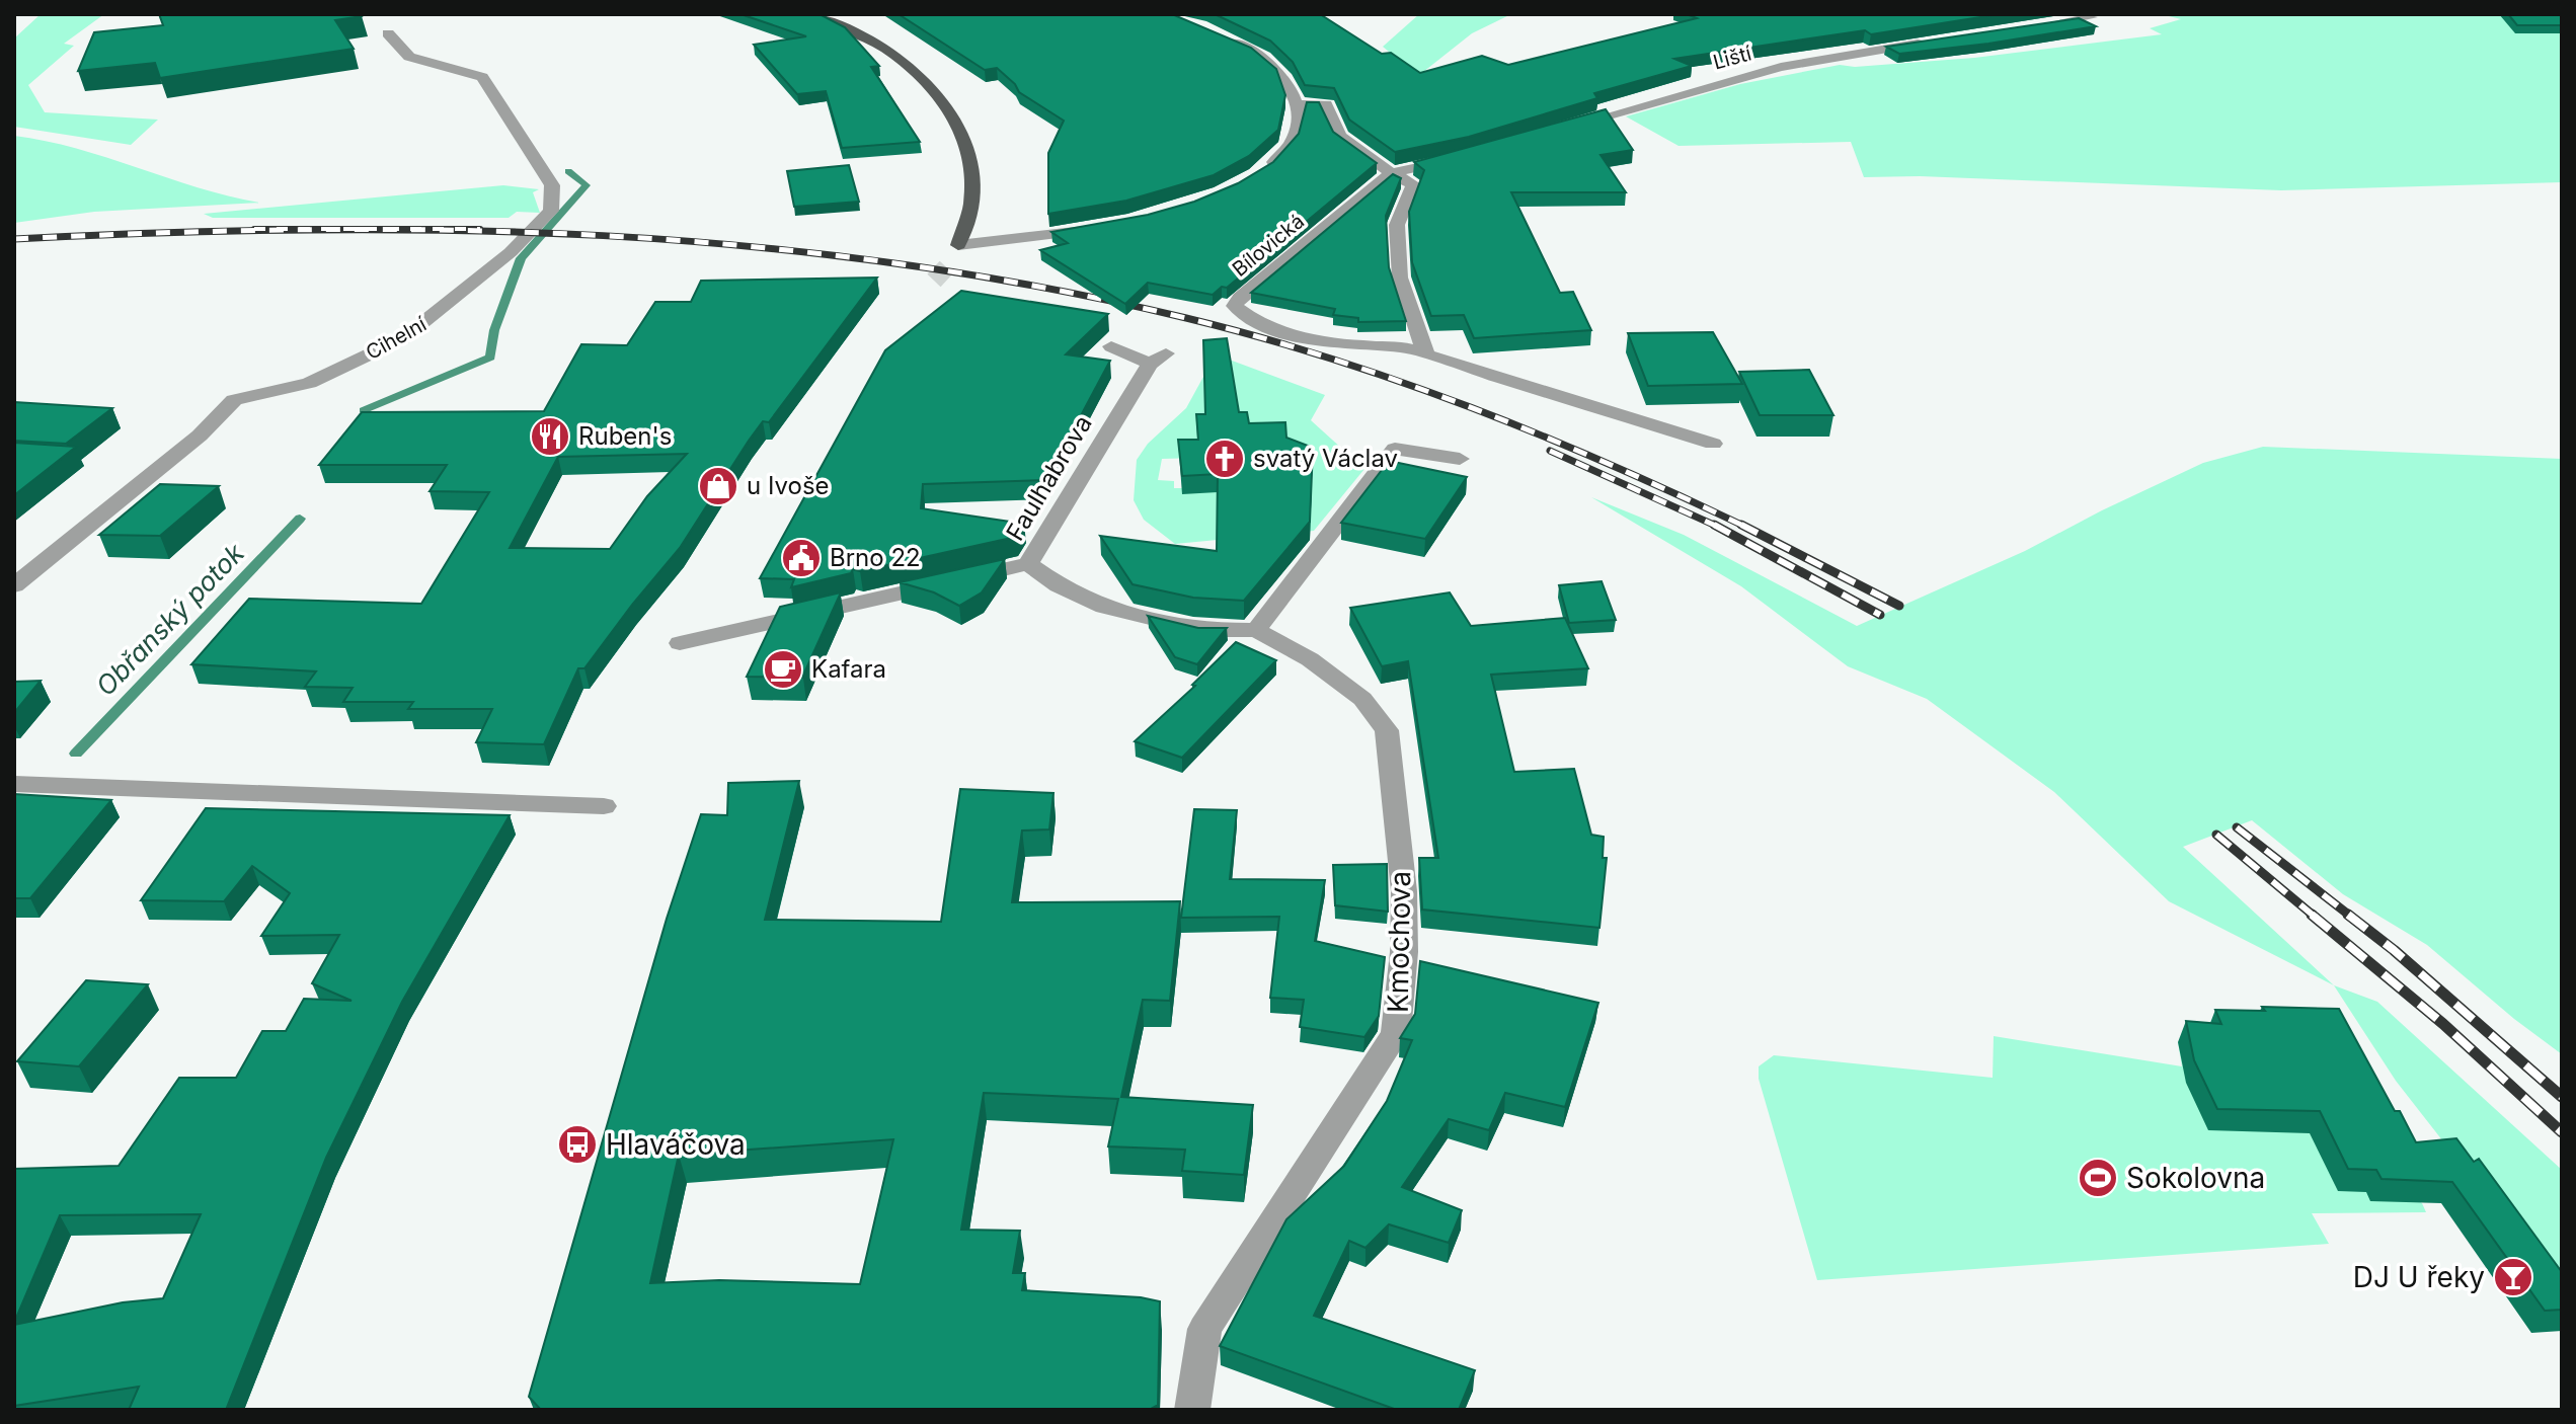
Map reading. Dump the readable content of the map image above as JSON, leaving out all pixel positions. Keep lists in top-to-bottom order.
{
  "streets": {
    "street": [
      "Liští",
      "Bílovická",
      "Cihelní",
      "Faulhabrova",
      "Kmochova"
    ]
  },
  "crossings": [
    ["Faulhabrova", "Kmochova"]
  ],
  "water": ["Obřanský potok"],
  "places": {
    "restaurant": ["Ruben's"],
    "church": ["svatý Václav"],
    "shop": ["u Ivoše"],
    "public building": ["Brno 22"],
    "cafe": ["Kafara"],
    "bus stop": ["Hlaváčova"],
    "sports": ["Sokolovna"],
    "bar": ["DJ U řeky"]
  }
}
